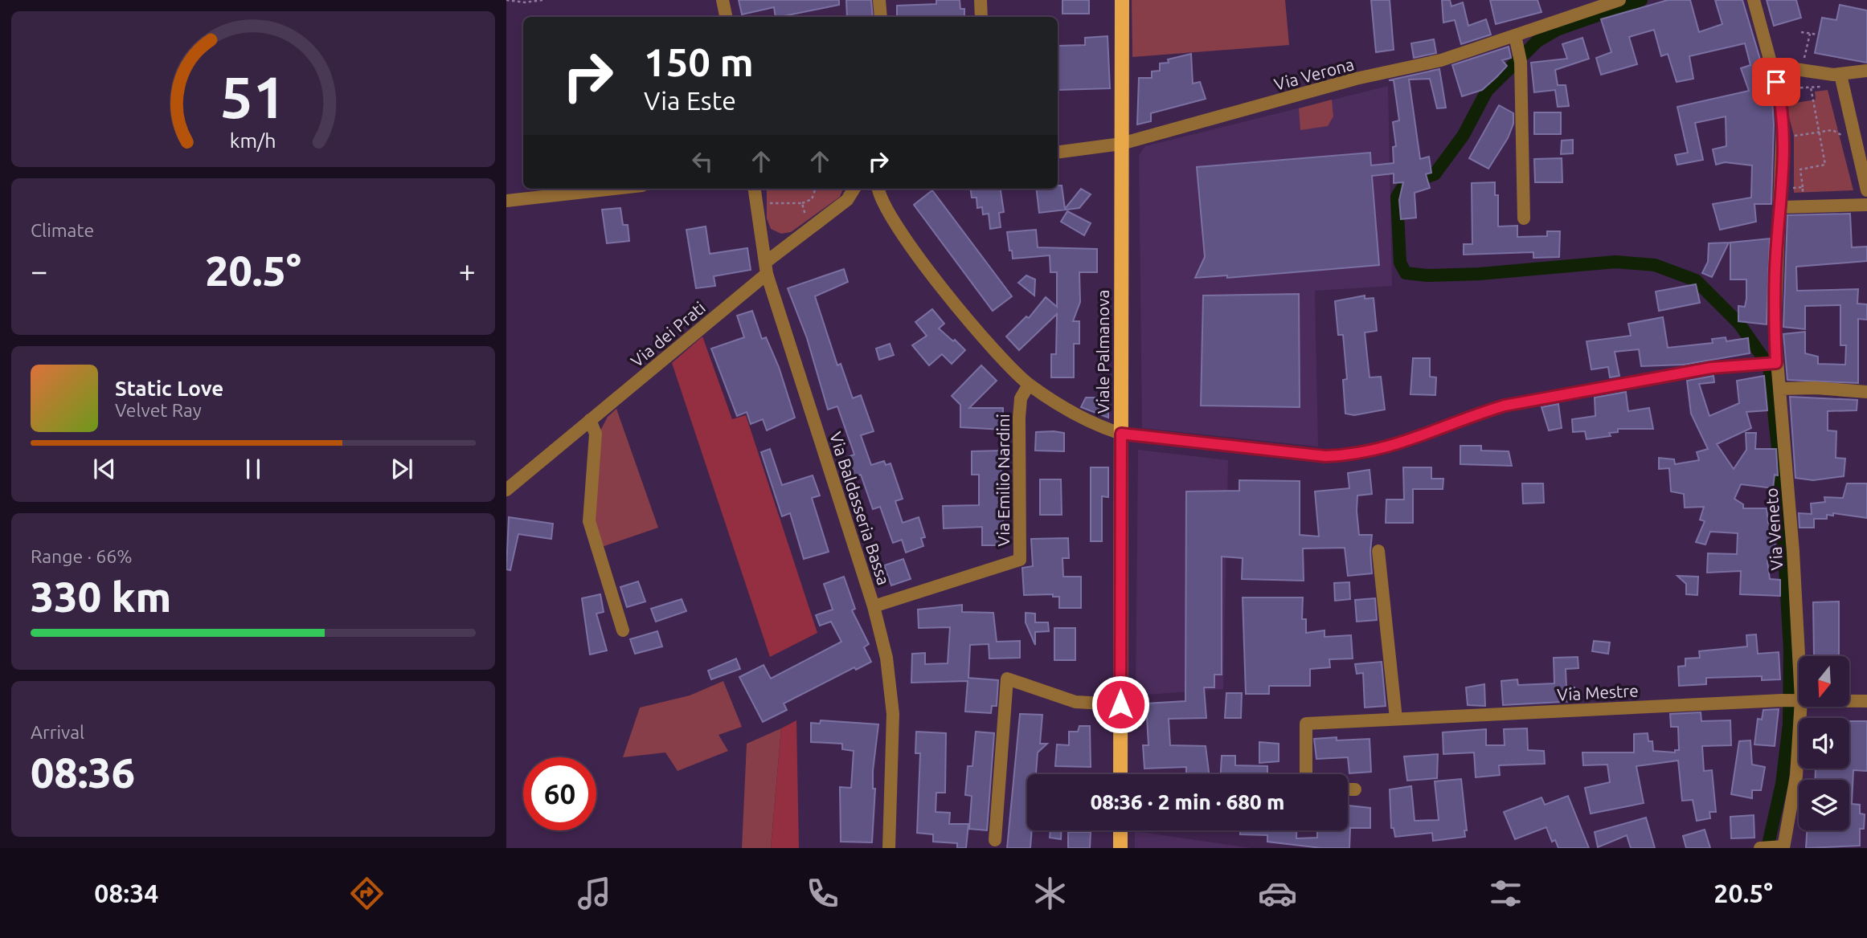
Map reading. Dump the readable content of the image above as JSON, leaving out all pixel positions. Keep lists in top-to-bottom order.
{
  "streets": {
    "main road": ["Viale Palmanova"],
    "street": [
      "Via Verona",
      "Via dei Prati",
      "Via Emilio Nardini",
      "Via Baldasseria Bassa",
      "Via Veneto",
      "Via Mestre"
    ]
  },
  "crossings": [
    ["Via Verona", "Viale Palmanova"],
    ["Via dei Prati", "Via Baldasseria Bassa"],
    ["Via Emilio Nardini", "Via Baldasseria Bassa"],
    ["Via Veneto", "Via Mestre"]
  ],
  "north": "bottom",
  "page": {
    "turn": ["150 m", "Via Este"],
    "tile": [
      "Climate",
      ["Range · 66%", "330 km"],
      ["Arrival", "08:36"]
    ],
    "heat": ["−", "20.5°", "+"],
    "song": ["Static Love", "Velvet Ray"],
    "limit": "60",
    "trip": "08:36 · 2 min · 680 m",
    "tabs": ["08:34", "20.5°"],
    "gauge": ["51", "km/h"]
  }
}
